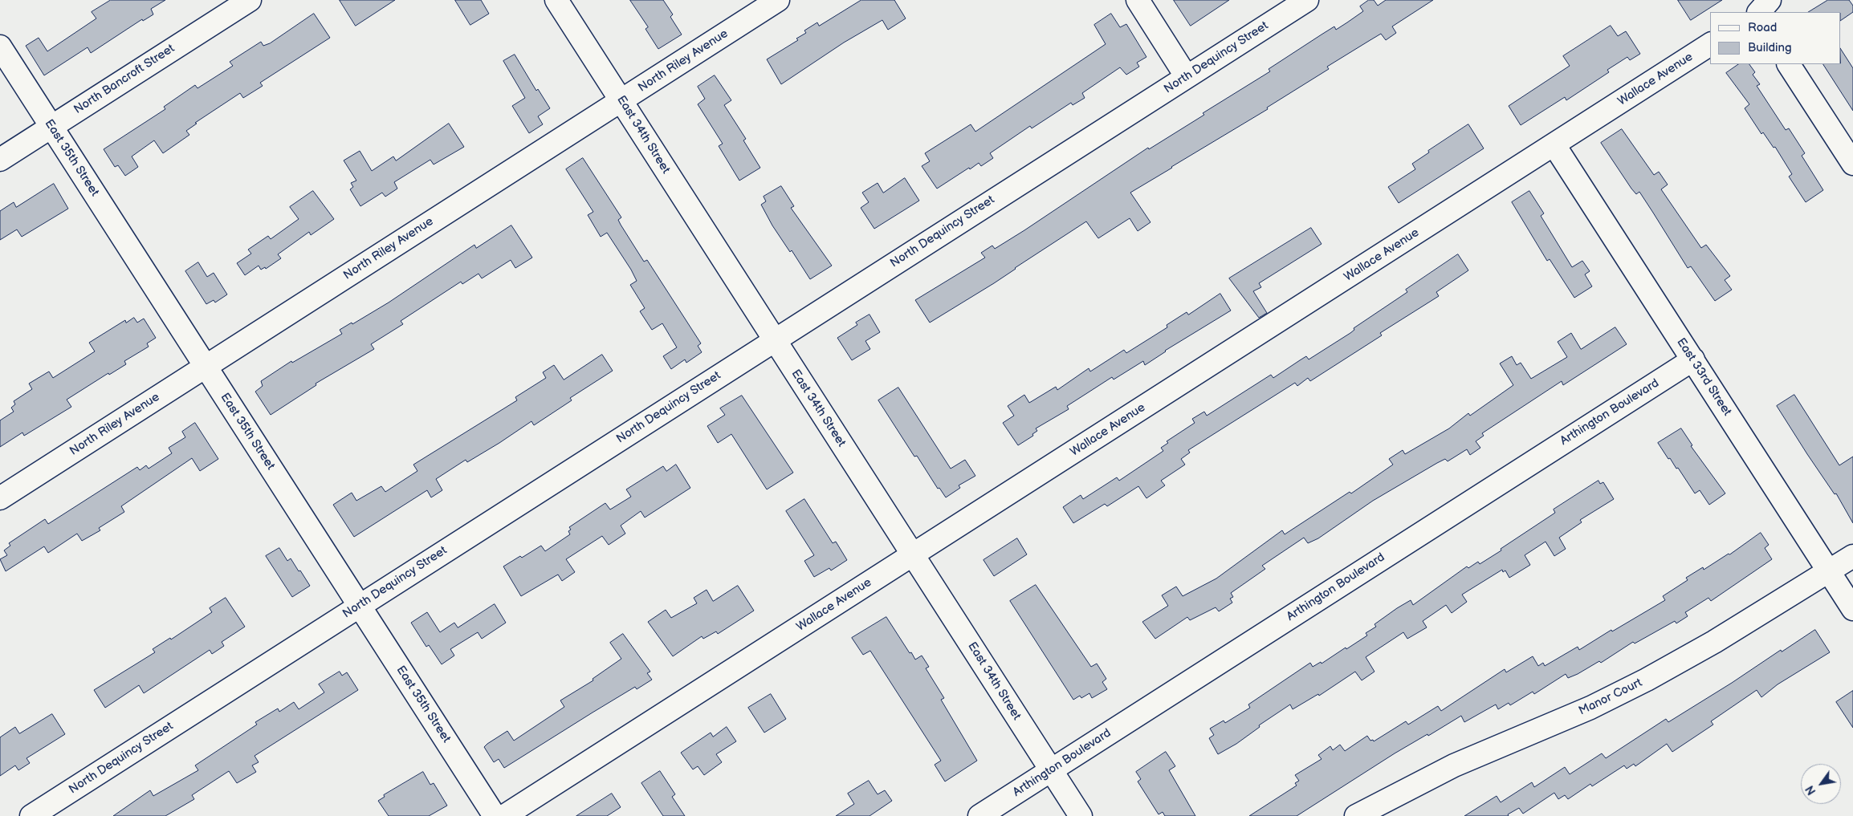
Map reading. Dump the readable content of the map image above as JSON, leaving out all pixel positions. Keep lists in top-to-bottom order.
{
  "streets": {
    "street": [
      "North Dequincy Street",
      "North Riley Avenue",
      "North Bancroft Street",
      "Wallace Avenue",
      "East 34th Street",
      "East 35th Street",
      "East 33rd Street",
      "Arthington Boulevard",
      "Manor Court"
    ]
  },
  "crossings": [
    ["North Dequincy Street", "East 34th Street"],
    ["North Dequincy Street", "East 35th Street"],
    ["North Riley Avenue", "East 34th Street"],
    ["North Riley Avenue", "East 35th Street"],
    ["North Bancroft Street", "East 35th Street"],
    ["Wallace Avenue", "East 34th Street"],
    ["Wallace Avenue", "East 33rd Street"],
    ["East 34th Street", "Arthington Boulevard"],
    ["East 33rd Street", "Arthington Boulevard"],
    ["East 33rd Street", "Manor Court"]
  ],
  "legend": ["Road", "Building"],
  "north": "bottom left"
}
